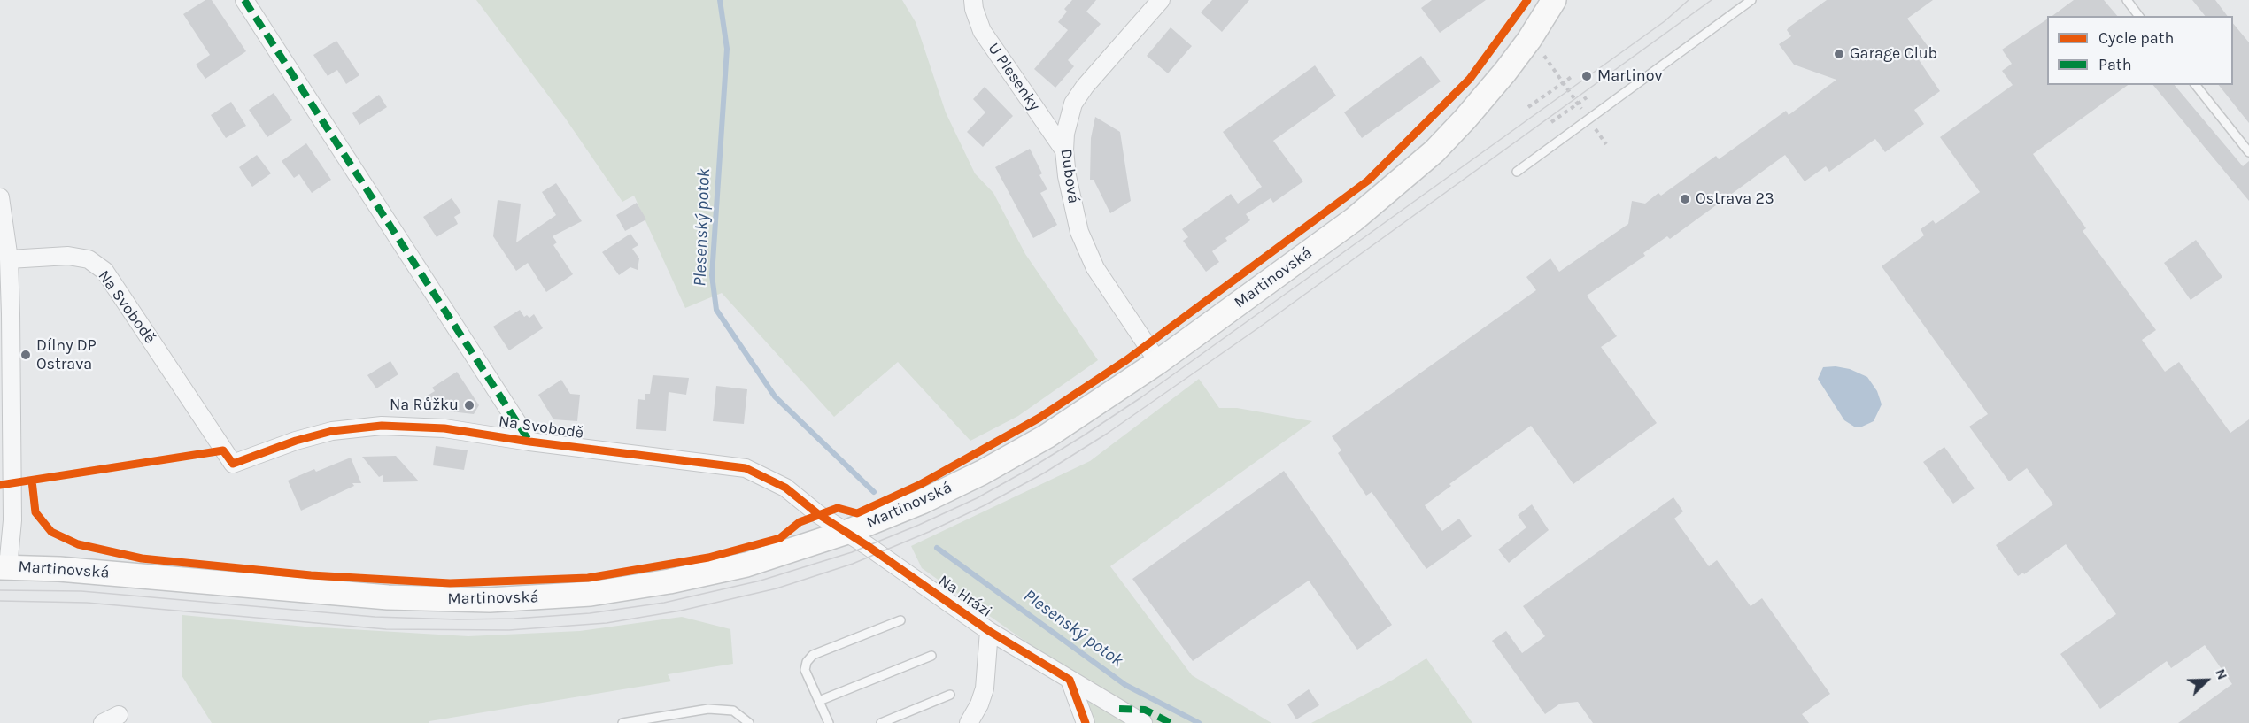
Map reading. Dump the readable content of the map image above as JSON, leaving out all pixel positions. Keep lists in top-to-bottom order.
{
  "streets": {
    "street": [
      "U Plesenky",
      "Dubová",
      "Martinovská",
      "Na Svobodě",
      "Na Hrázi"
    ]
  },
  "crossings": [
    ["U Plesenky", "Dubová"],
    ["Dubová", "Martinovská"],
    ["Martinovská", "Na Svobodě"],
    ["Martinovská", "Na Hrázi"],
    ["Na Svobodě", "Na Hrázi"]
  ],
  "water": ["Plesenský potok"],
  "places": [
    "Garage Club",
    "Martinov",
    "Ostrava 23",
    "Dílny DP Ostrava",
    "Na Růžku"
  ],
  "legend": ["Cycle path", "Path"],
  "north": "top right"
}
